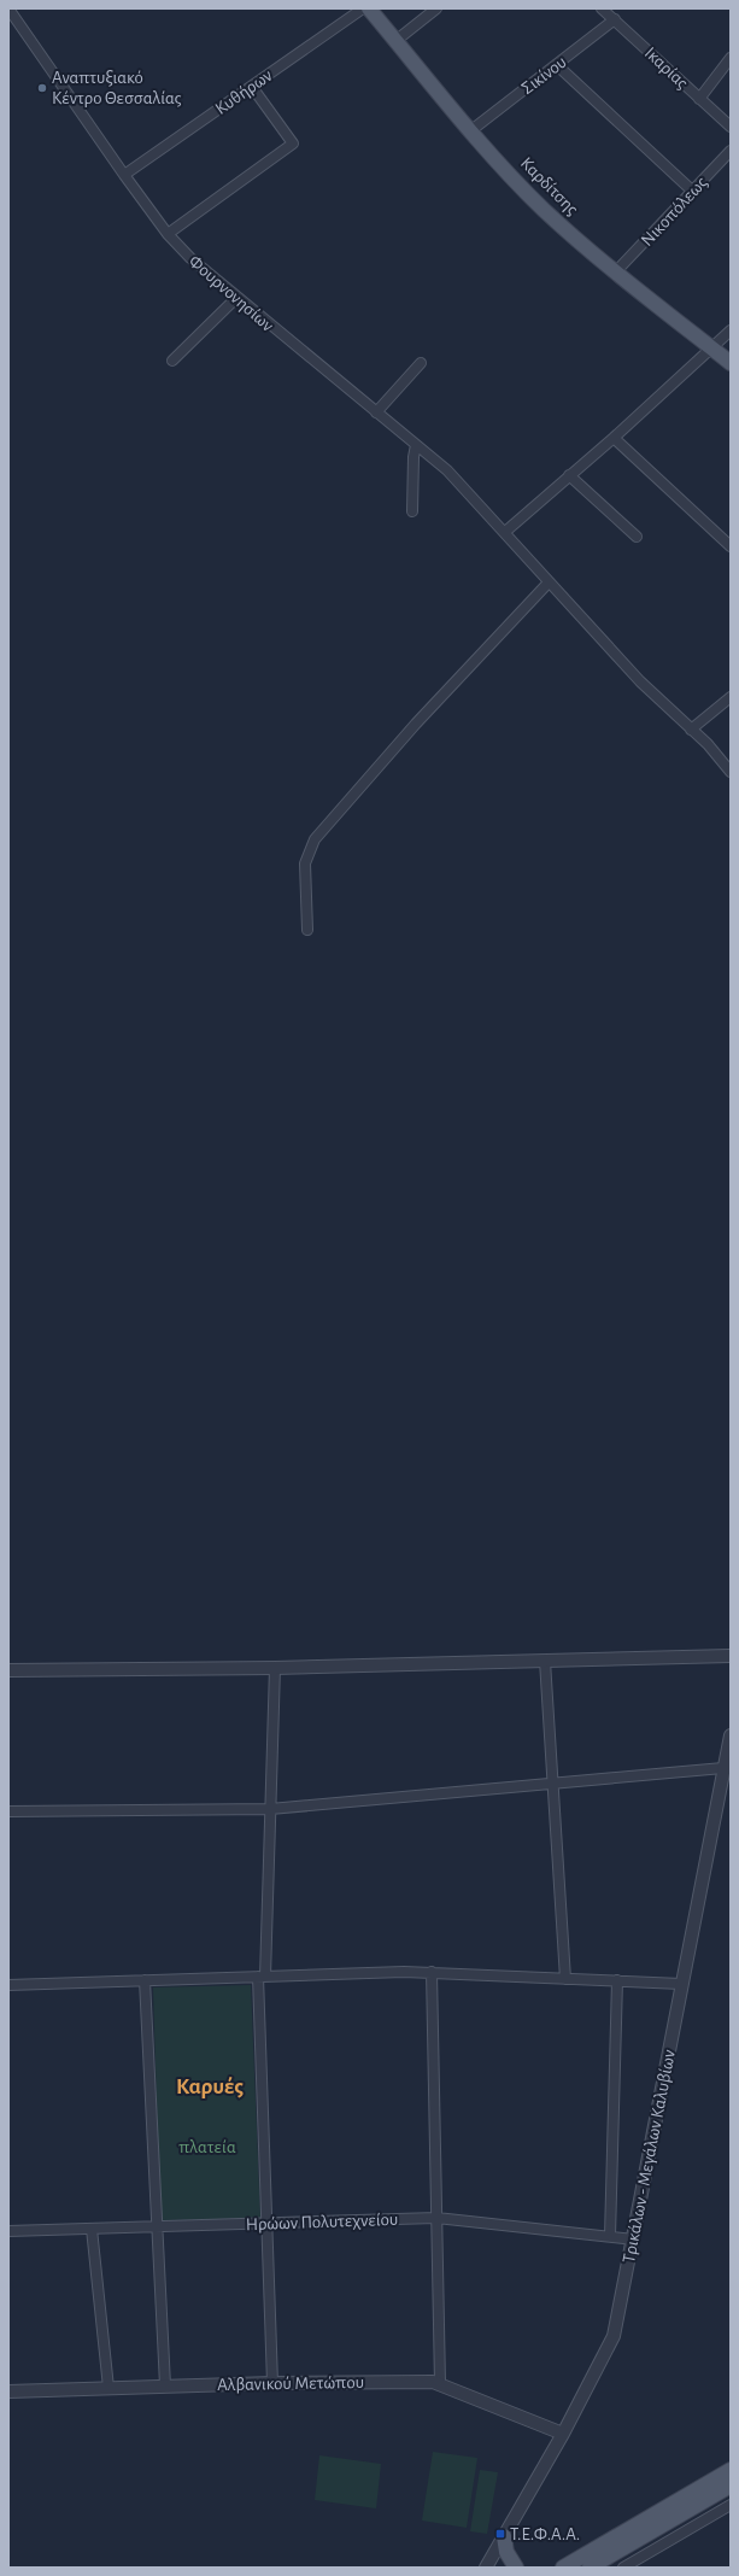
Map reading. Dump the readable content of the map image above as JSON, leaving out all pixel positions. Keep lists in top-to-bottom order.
{
  "streets": {
    "main road": ["Καρδίτσης"],
    "street": [
      "Ικαρίας",
      "Σικίνου",
      "Κυθήρων",
      "Νικοπόλεως",
      "Φουρνονησίων",
      "Τρικάλων - Μεγάλων Καλυβίων",
      "Ηρώων Πολυτεχνείου",
      "Αλβανικού Μετώπου"
    ]
  },
  "crossings": [
    ["Ικαρίας", "Σικίνου"],
    ["Σικίνου", "Καρδίτσης"],
    ["Κυθήρων", "Φουρνονησίων"],
    ["Καρδίτσης", "Νικοπόλεως"],
    ["Τρικάλων - Μεγάλων Καλυβίων", "Ηρώων Πολυτεχνείου"],
    ["Τρικάλων - Μεγάλων Καλυβίων", "Αλβανικού Μετώπου"]
  ],
  "districts": ["Καρυές"],
  "parks": ["πλατεία"],
  "places": {
    "other": ["Αναπτυξιακό Κέντρο Θεσσαλίας"],
    "transit": ["Τ.Ε.Φ.Α.Α."]
  }
}
